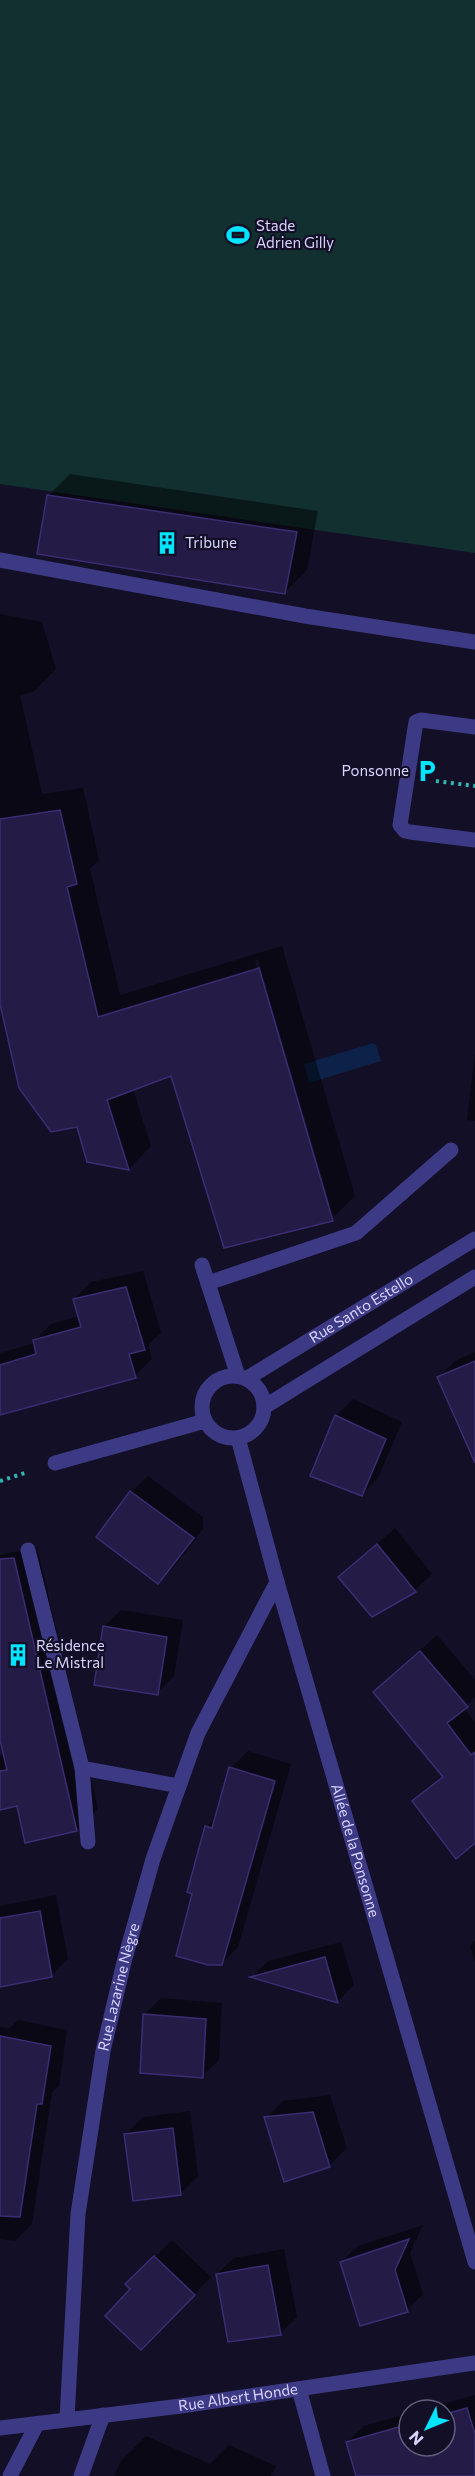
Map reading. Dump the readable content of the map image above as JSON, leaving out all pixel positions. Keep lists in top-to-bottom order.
{
  "streets": {
    "street": [
      "Rue Santo Estello",
      "Allée de la Ponsonne",
      "Rue Lazarine Nègre",
      "Rue Albert Honde"
    ]
  },
  "crossings": [
    ["Rue Santo Estello", "Allée de la Ponsonne"],
    ["Allée de la Ponsonne", "Rue Lazarine Nègre"],
    ["Rue Lazarine Nègre", "Rue Albert Honde"]
  ],
  "places": {
    "sports": ["Stade Adrien Gilly"],
    "building": ["Tribune", "Résidence Le Mistral"],
    "parking": ["Ponsonne"]
  },
  "north": "bottom left"
}
